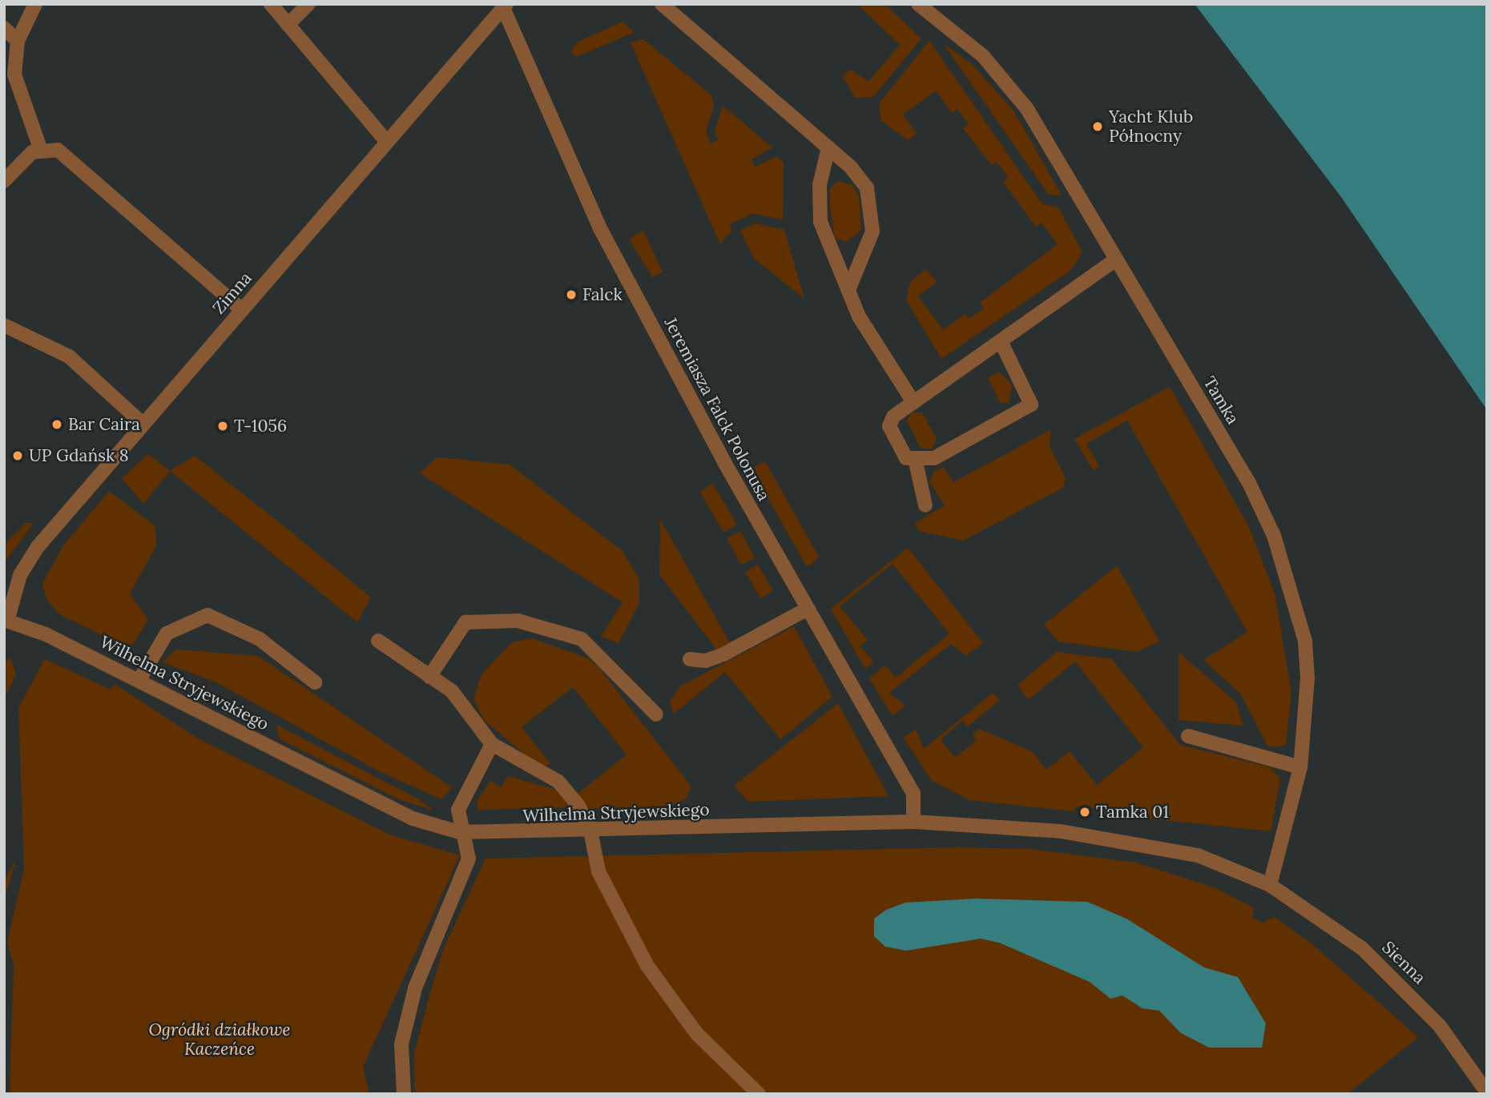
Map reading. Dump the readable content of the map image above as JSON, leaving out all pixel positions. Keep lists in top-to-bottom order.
{
  "streets": {
    "street": [
      "Zimna",
      "Tamka",
      "Jeremiasza Falck Polonusa",
      "Wilhelma Stryjewskiego",
      "Sienna"
    ]
  },
  "crossings": [
    ["Zimna", "Jeremiasza Falck Polonusa"],
    ["Zimna", "Wilhelma Stryjewskiego"],
    ["Tamka", "Wilhelma Stryjewskiego"],
    ["Tamka", "Sienna"],
    ["Jeremiasza Falck Polonusa", "Wilhelma Stryjewskiego"],
    ["Wilhelma Stryjewskiego", "Sienna"]
  ],
  "parks": ["Ogródki działkowe Kaczeńce"],
  "places": [
    "Yacht Klub Północny",
    "Falck",
    "Bar Caira",
    "T-1056",
    "UP Gdańsk 8",
    "Tamka 01"
  ]
}
